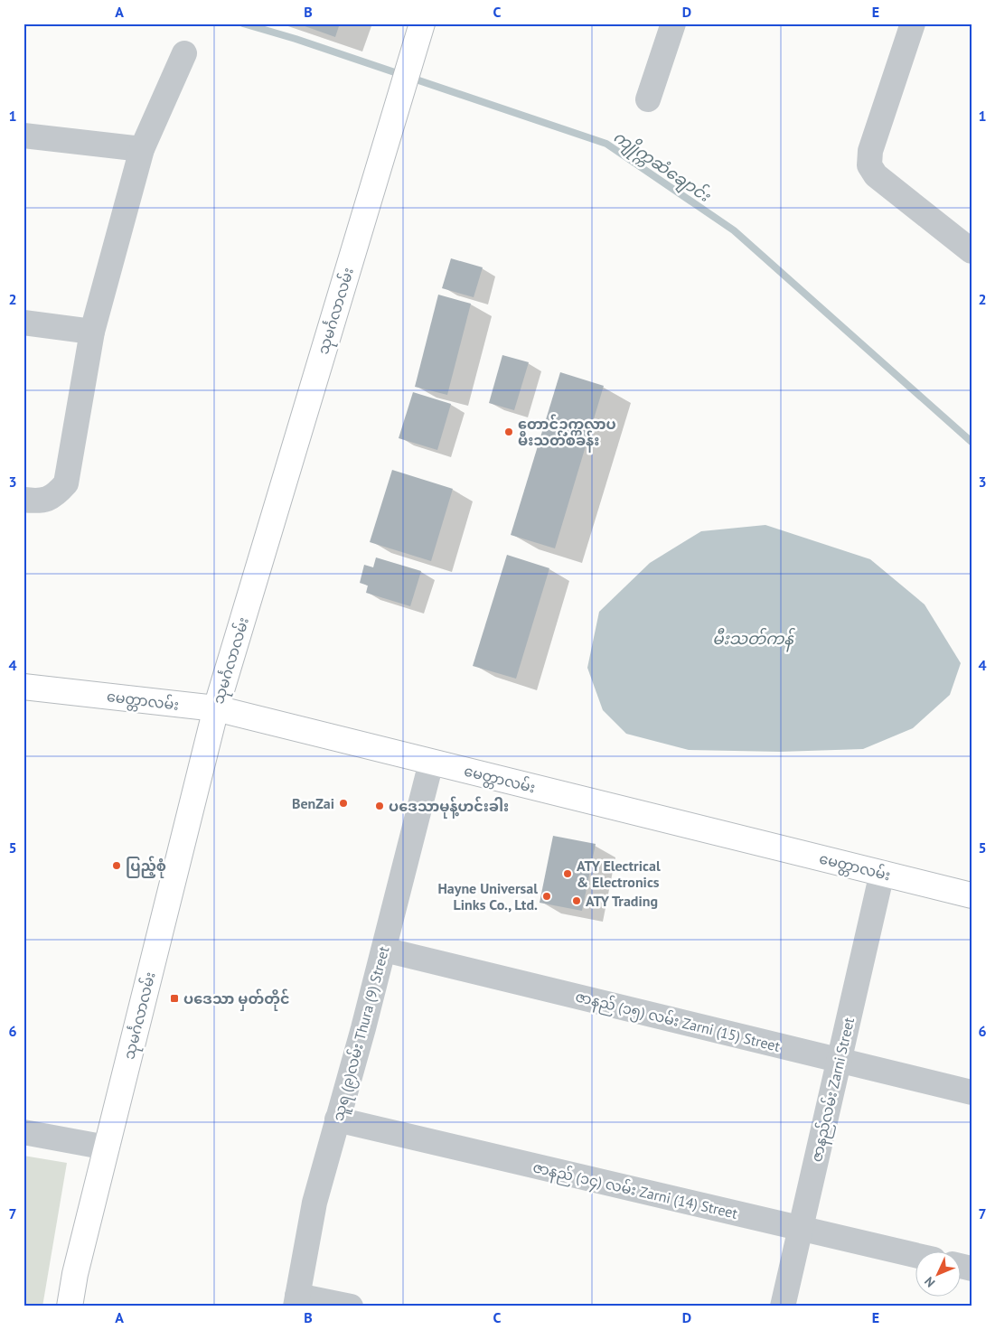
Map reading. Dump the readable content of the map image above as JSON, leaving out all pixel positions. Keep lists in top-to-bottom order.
{
  "streets": {
    "main road": ["သုမင်္ဂလာလမ်း", "မေတ္တာလမ်း"],
    "street": [
      "ဇာနည် (၁၅) လမ်း Zarni (15) Street",
      "သူရ (၉)လမ်း Thura (9) Street",
      "ဇာနည်လမ်း Zarni Street",
      "ဇာနည် (၁၄) လမ်း Zarni (14) Street"
    ]
  },
  "crossings": [
    ["သုမင်္ဂလာလမ်း", "မေတ္တာလမ်း"],
    ["မေတ္တာလမ်း", "သူရ (၉)လမ်း Thura (9) Street"],
    ["မေတ္တာလမ်း", "ဇာနည်လမ်း Zarni Street"],
    ["ဇာနည် (၁၅) လမ်း Zarni (15) Street", "သူရ (၉)လမ်း Thura (9) Street"],
    ["ဇာနည် (၁၅) လမ်း Zarni (15) Street", "ဇာနည်လမ်း Zarni Street"],
    ["သူရ (၉)လမ်း Thura (9) Street", "ဇာနည် (၁၄) လမ်း Zarni (14) Street"],
    ["ဇာနည်လမ်း Zarni Street", "ဇာနည် (၁၄) လမ်း Zarni (14) Street"]
  ],
  "water": ["ကျိုက္ကဆံချောင်း", "မီးသတ်ကန်"],
  "places": {
    "other": [
      "တောင်ဥက္ကလာပ မီးသတ်စခန်း",
      "BenZai",
      "ပဒေသာမုန့်ဟင်းခါး",
      "ပြည့်စုံ",
      "ATY Electrical & Electronics",
      "Hayne Universal Links Co., Ltd.",
      "ATY Trading"
    ],
    "transit": ["ပဒေသာ မှတ်တိုင်"]
  },
  "north": "bottom left",
  "grid": {
    "columns": [
      "A",
      "B",
      "C",
      "D",
      "E"
    ],
    "rows": [
      "1",
      "2",
      "3",
      "4",
      "5",
      "6",
      "7"
    ]
  }
}
